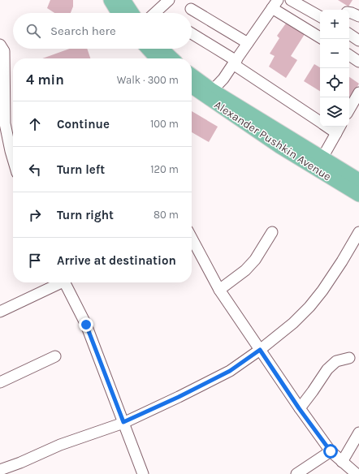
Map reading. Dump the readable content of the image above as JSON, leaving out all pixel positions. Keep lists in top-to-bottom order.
{
  "streets": {
    "main road": ["Alexander Pushkin Avenue"]
  },
  "page": {
    "map_buttons": ["+", "−"],
    "search": "Search here",
    "heading": ["4 min", "Walk · 300 m"],
    "list": [
      ["Continue", "100 m"],
      ["Turn left", "120 m"],
      ["Turn right", "80 m"],
      "Arrive at destination"
    ]
  }
}
